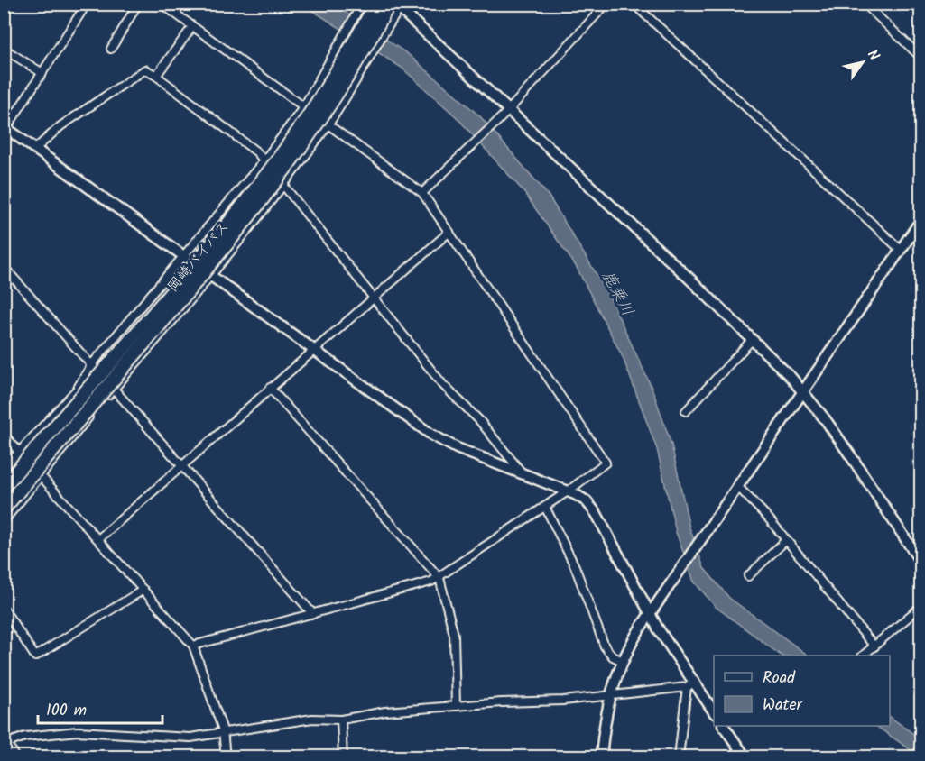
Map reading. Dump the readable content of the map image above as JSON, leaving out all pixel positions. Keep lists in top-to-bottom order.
{
  "streets": {
    "highway": ["岡崎バイパス"]
  },
  "water": ["鹿乗川"],
  "legend": ["Road", "Water"],
  "scale_bar": "100 m",
  "north": "top right"
}
